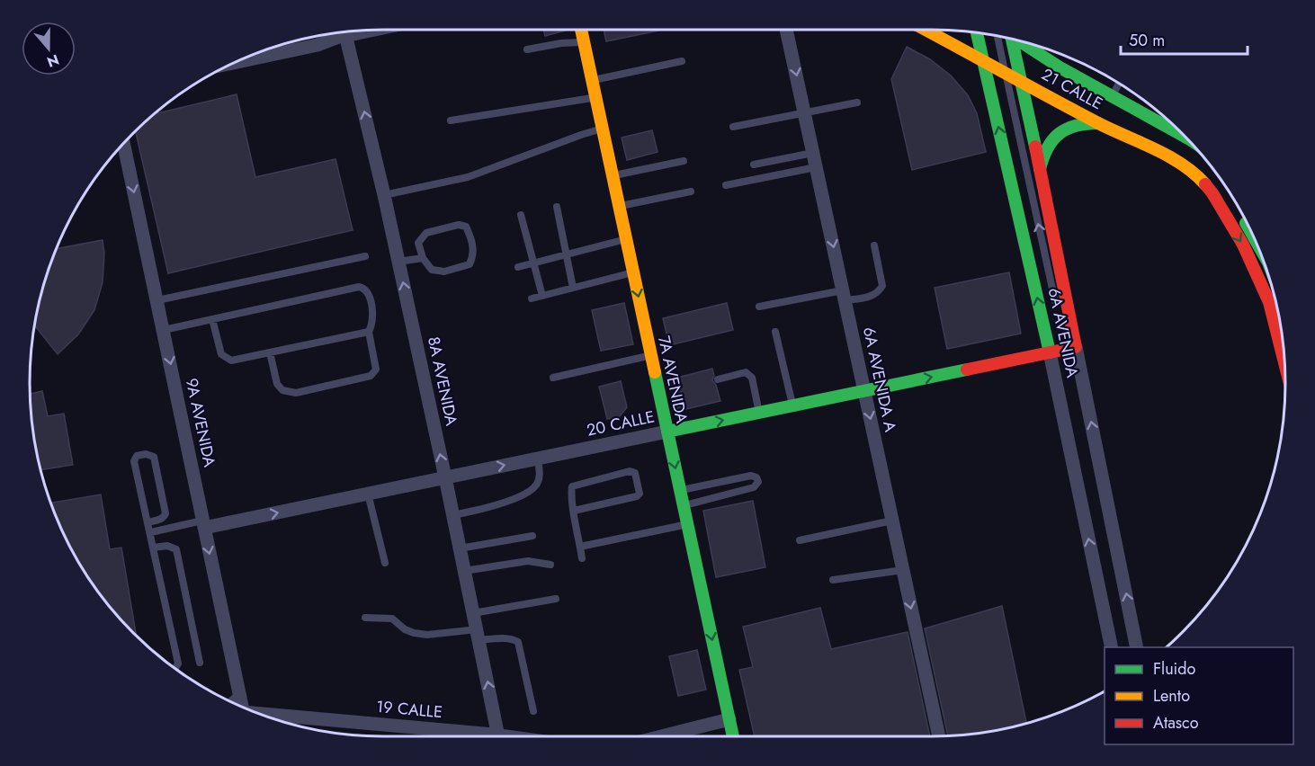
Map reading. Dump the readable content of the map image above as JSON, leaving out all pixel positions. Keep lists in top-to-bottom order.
{
  "streets": {
    "main road": [
      "21 CALLE",
      "6A AVENIDA",
      "7A AVENIDA",
      "20 CALLE"
    ],
    "street": [
      "6A AVENIDA A",
      "8A AVENIDA",
      "9A AVENIDA",
      "19 CALLE"
    ]
  },
  "crossings": [
    ["21 CALLE", "6A AVENIDA"],
    ["6A AVENIDA", "20 CALLE"],
    ["7A AVENIDA", "20 CALLE"],
    ["6A AVENIDA A", "20 CALLE"],
    ["8A AVENIDA", "20 CALLE"],
    ["9A AVENIDA", "20 CALLE"]
  ],
  "one_way": [
    "7A AVENIDA",
    "6A AVENIDA A",
    "8A AVENIDA",
    "9A AVENIDA",
    "20 CALLE"
  ],
  "legend": ["Fluido", "Lento", "Atasco"],
  "scale_bar": "50 m",
  "north": "bottom"
}
